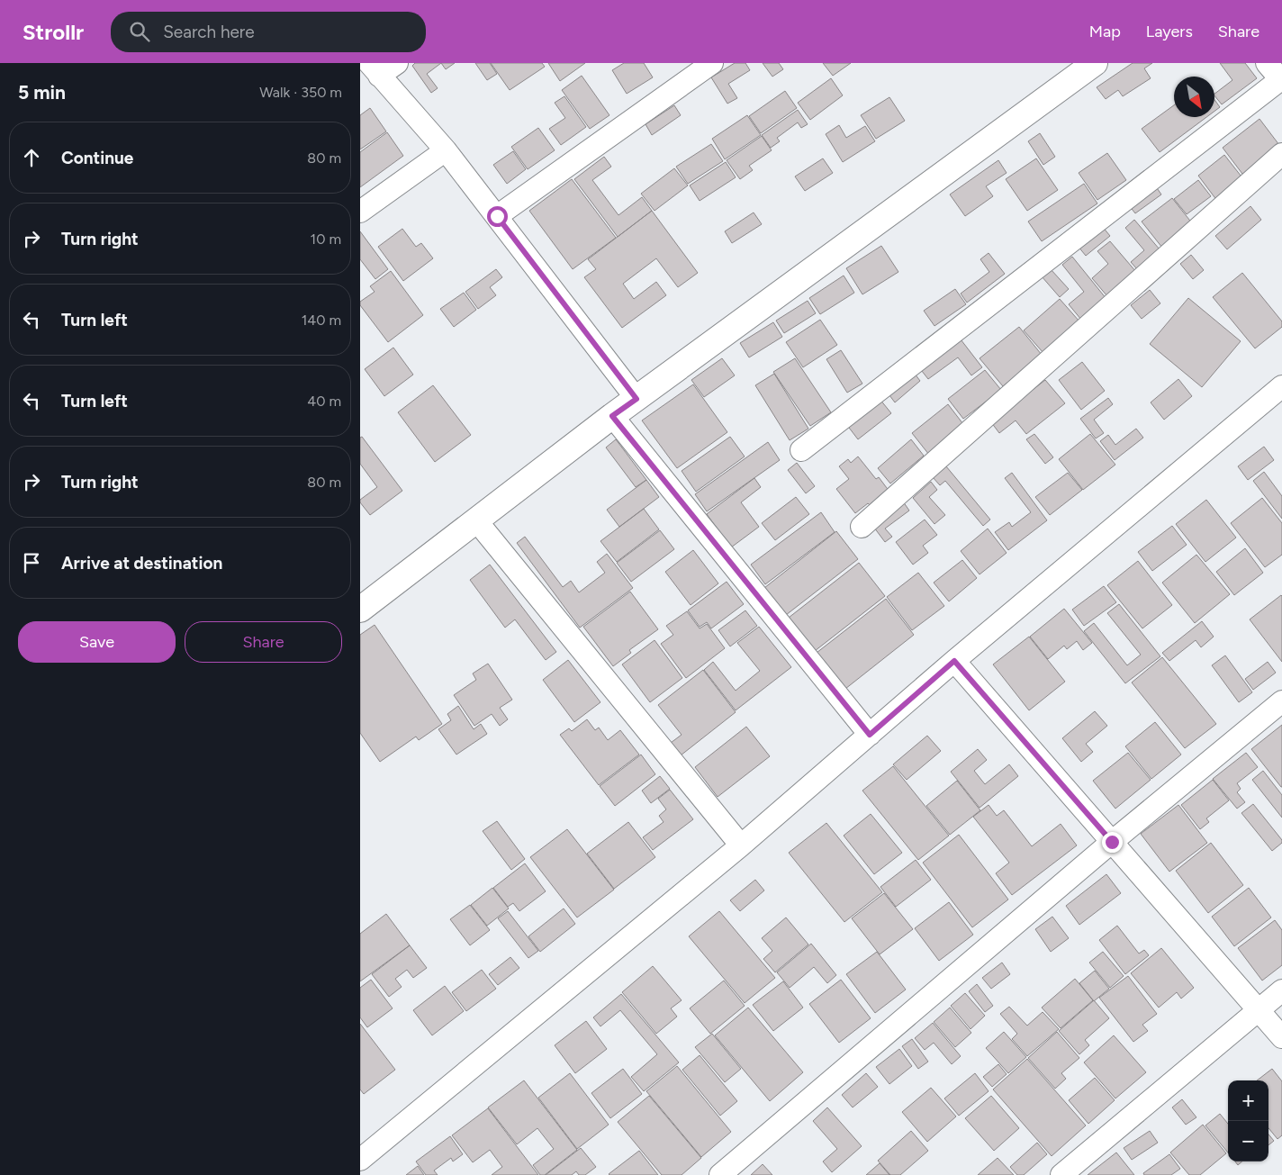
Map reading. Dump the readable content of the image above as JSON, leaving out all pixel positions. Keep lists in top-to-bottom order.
{
  "north": "bottom right",
  "page": {
    "header": "Strollr",
    "search": "Search here",
    "nav": ["Map", "Layers", "Share"],
    "heading": ["5 min", "Walk · 350 m"],
    "list": [
      ["Continue", "80 m"],
      ["Turn right", "10 m"],
      ["Turn left", "140 m"],
      ["Turn left", "40 m"],
      ["Turn right", "80 m"],
      "Arrive at destination"
    ],
    "buttons": ["Save", "Share"],
    "map_buttons": ["+", "−"]
  }
}
